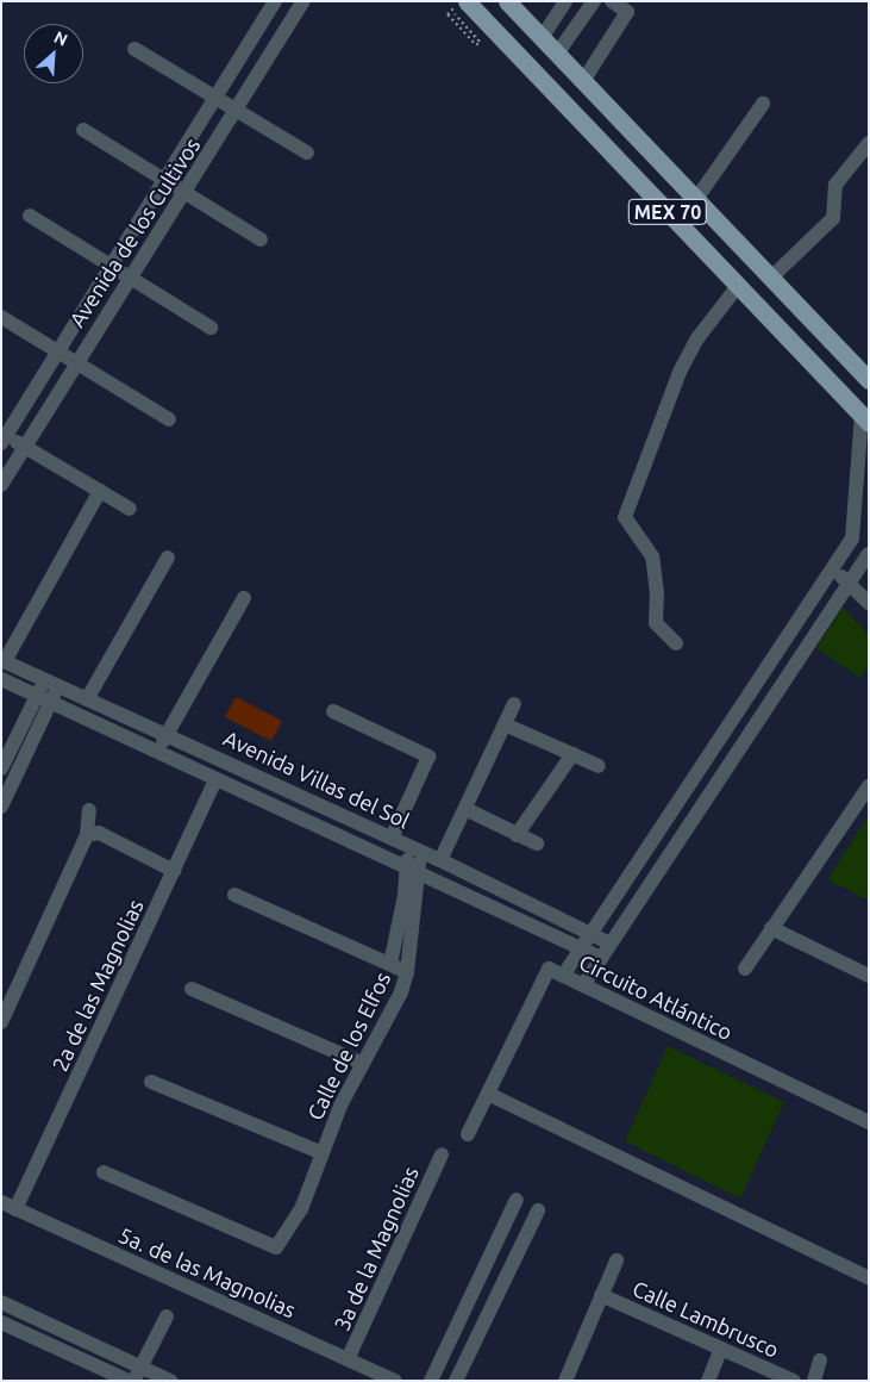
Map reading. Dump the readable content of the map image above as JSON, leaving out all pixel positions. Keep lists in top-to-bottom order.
{
  "streets": {
    "main road": ["MEX 70"],
    "street": [
      "Avenida de los Cultivos",
      "Avenida Villas del Sol",
      "2a de las Magnolias",
      "Circuito Atlántico",
      "Calle de los Elfos",
      "3a de la Magnolias",
      "5a. de las Magnolias",
      "Calle Lambrusco"
    ]
  },
  "crossings": [
    ["Avenida Villas del Sol", "2a de las Magnolias"],
    ["Avenida Villas del Sol", "Calle de los Elfos"],
    ["2a de las Magnolias", "5a. de las Magnolias"],
    ["3a de la Magnolias", "5a. de las Magnolias"]
  ],
  "north": "top right"
}
